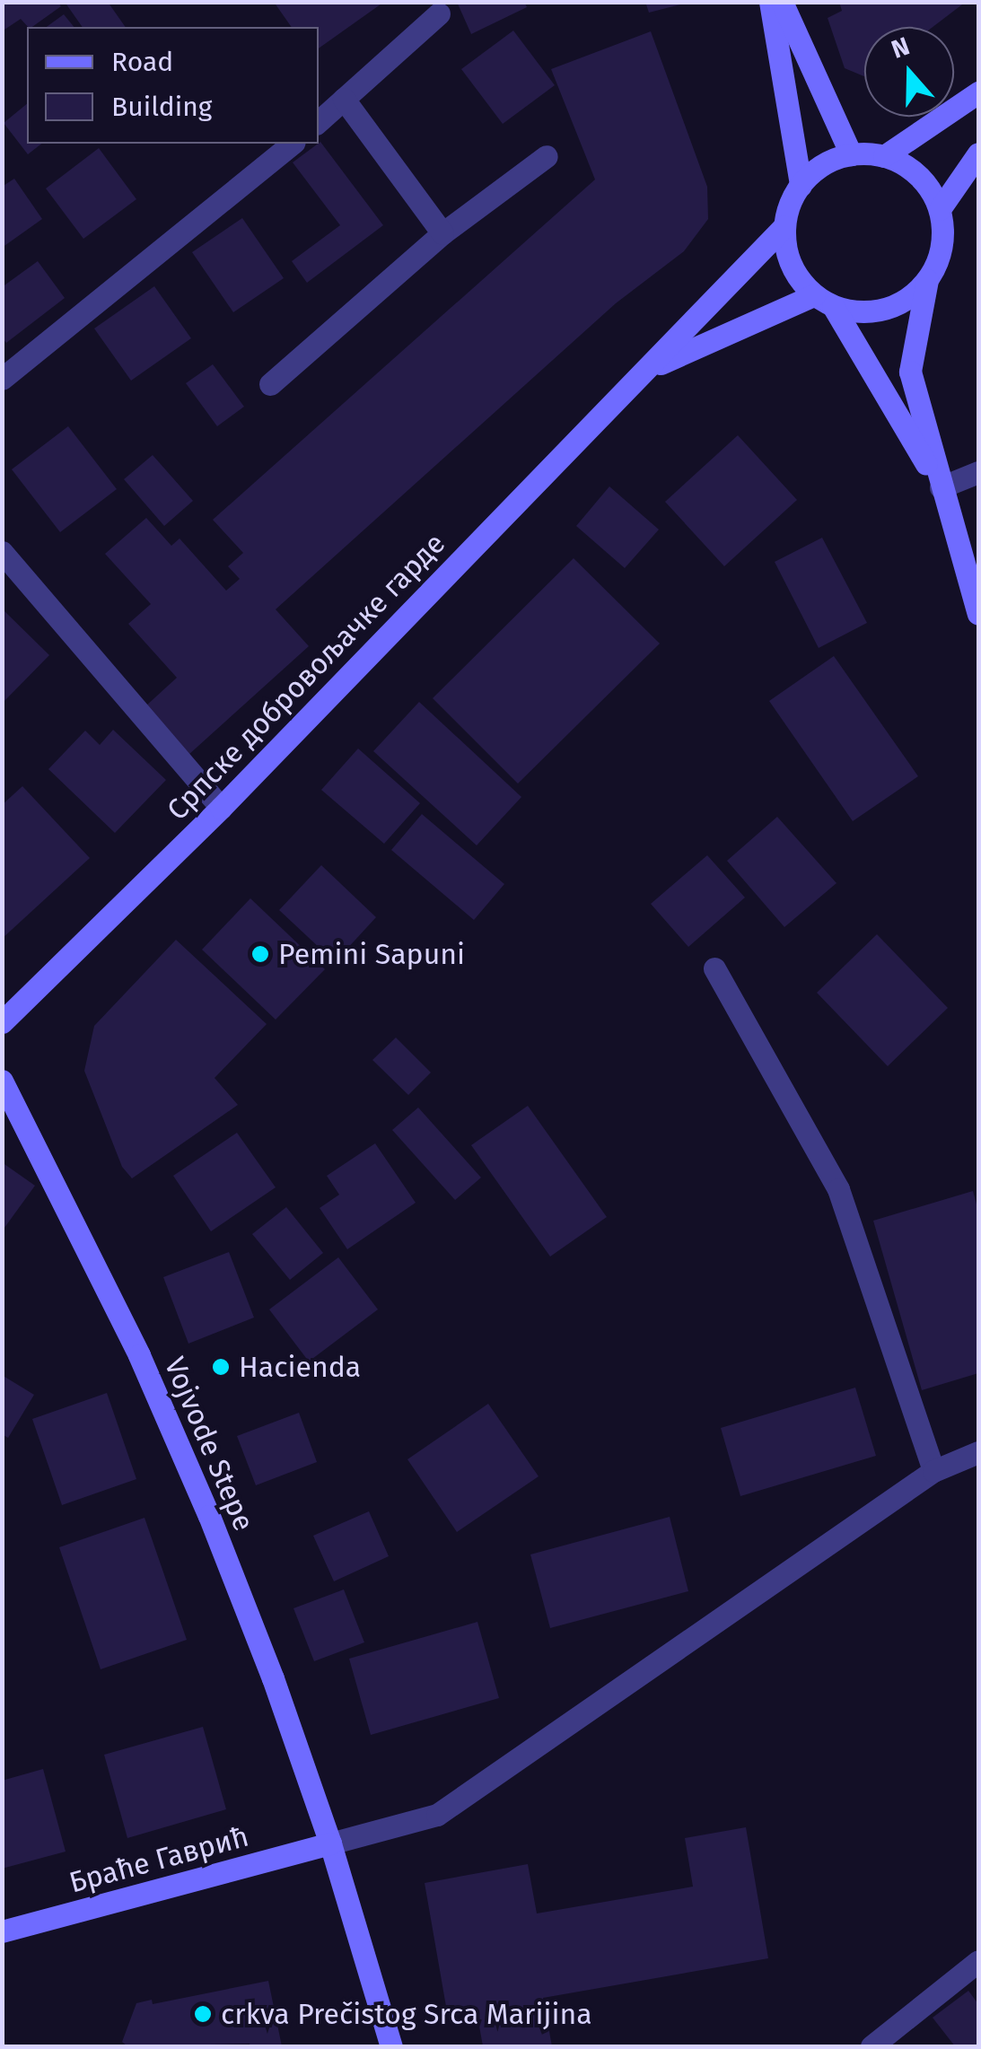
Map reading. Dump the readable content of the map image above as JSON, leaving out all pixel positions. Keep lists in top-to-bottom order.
{
  "streets": {
    "main road": ["Српске добровољачке гарде", "Vojvode Stepe", "Браће Гаврић"]
  },
  "crossings": [
    ["Vojvode Stepe", "Браће Гаврић"]
  ],
  "places": ["Pemini Sapuni", "Hacienda", "crkva Prečistog Srca Marijina"],
  "legend": ["Road", "Building"],
  "north": "top"
}
